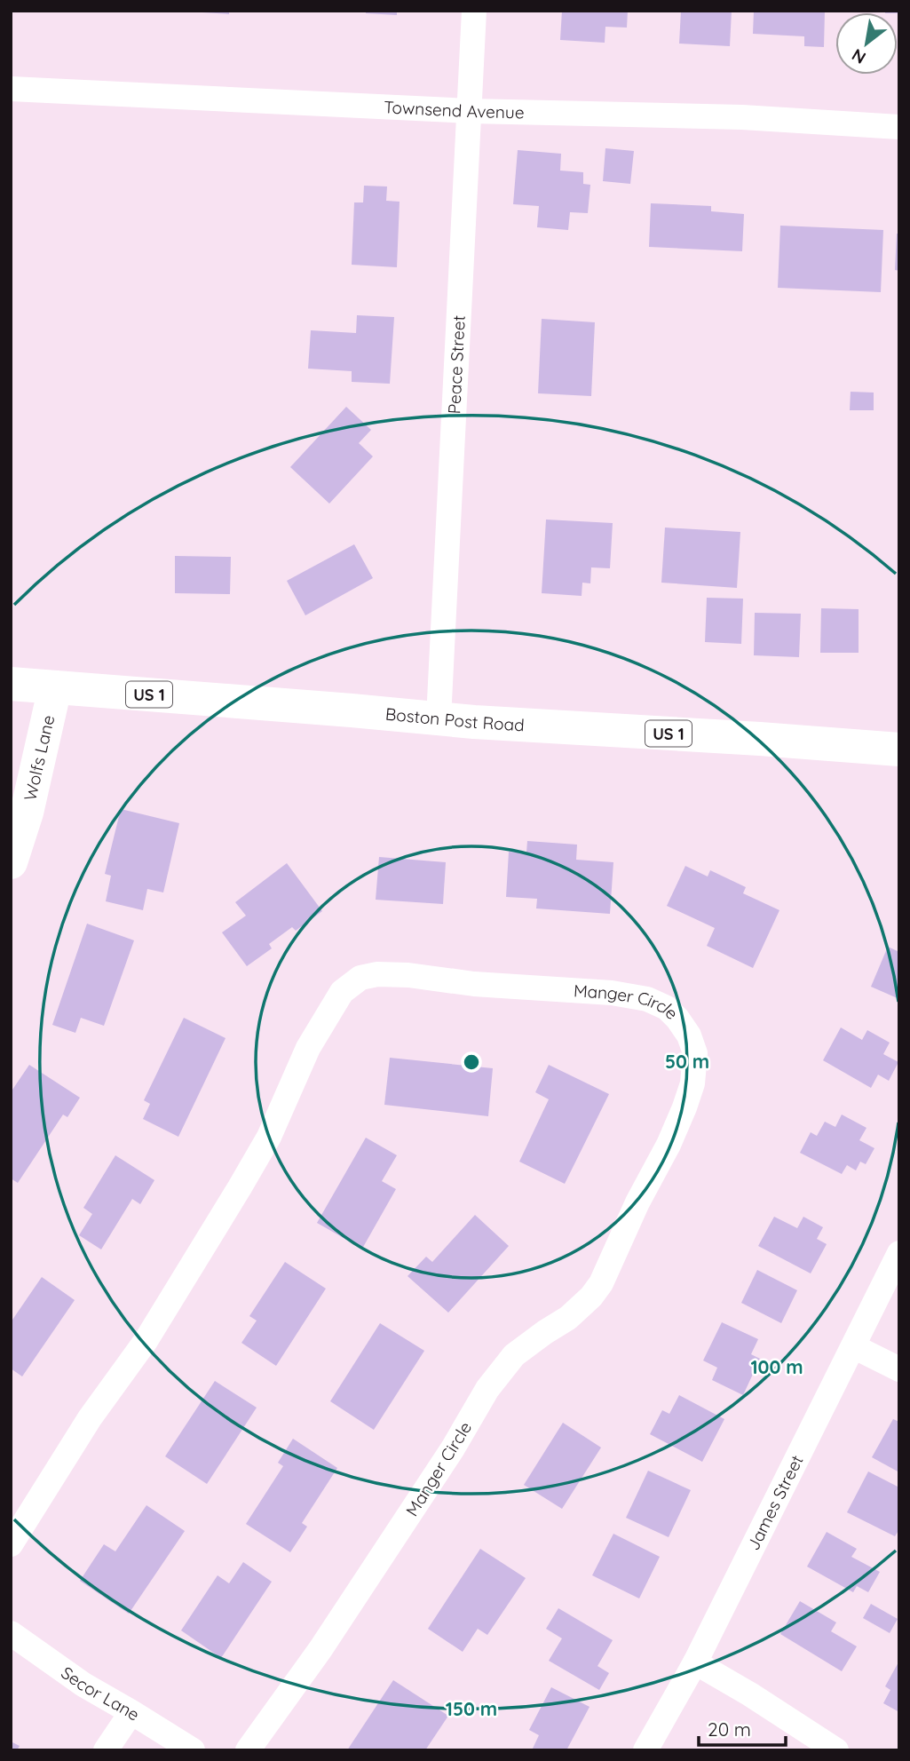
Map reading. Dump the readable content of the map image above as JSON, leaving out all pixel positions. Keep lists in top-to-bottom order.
{
  "streets": {
    "main road": ["US 1", "Boston Post Road", "Wolfs Lane"],
    "street": [
      "Townsend Avenue",
      "Peace Street",
      "Manger Circle",
      "James Street",
      "Secor Lane"
    ]
  },
  "crossings": [
    ["Townsend Avenue", "Peace Street"],
    ["Peace Street", "Boston Post Road"],
    ["Boston Post Road", "Wolfs Lane"]
  ],
  "scale_bar": "20 m",
  "north": "bottom left",
  "rings": ["50 m", "100 m", "150 m"]
}
